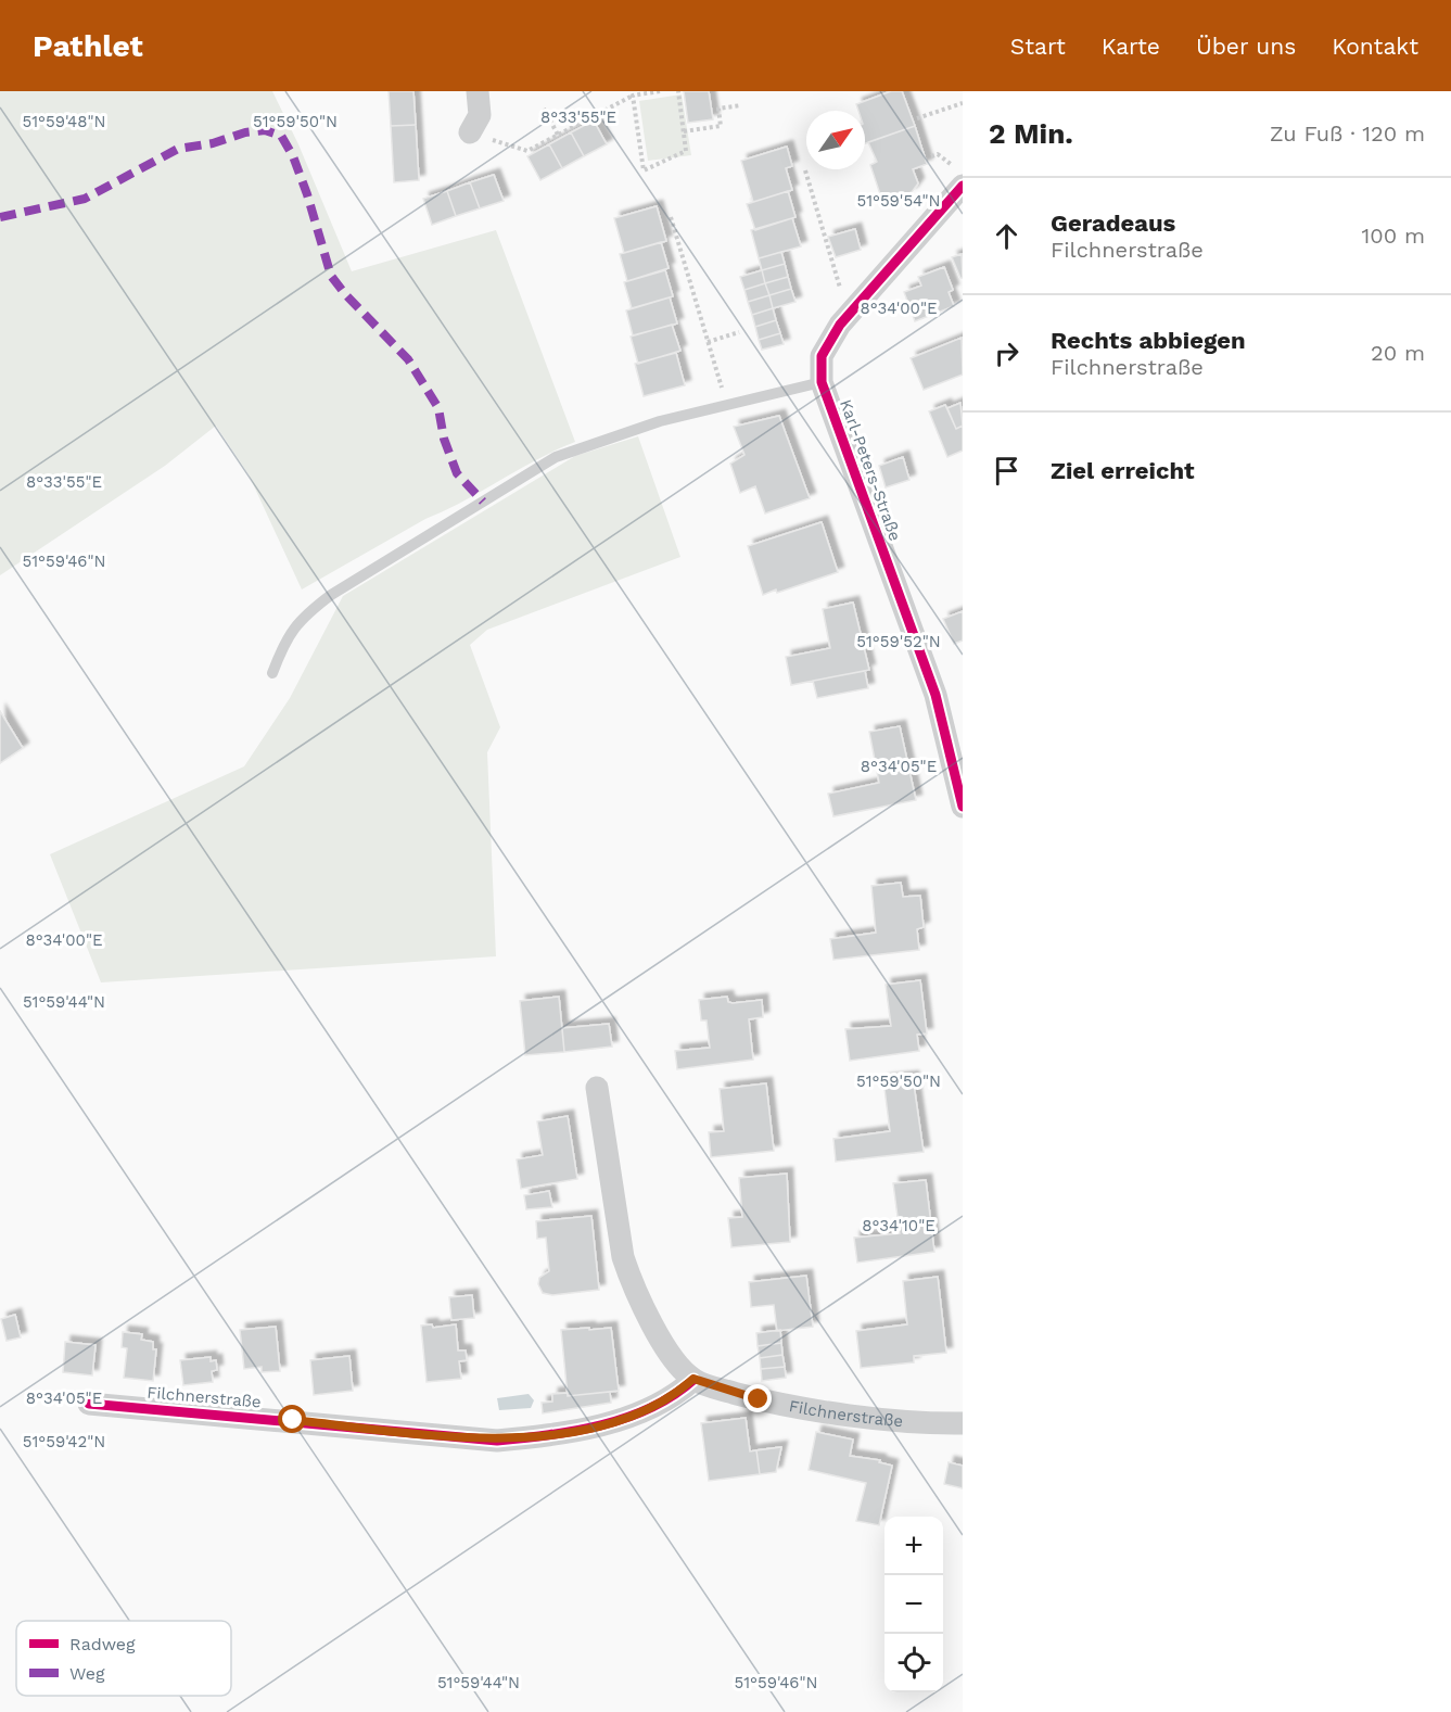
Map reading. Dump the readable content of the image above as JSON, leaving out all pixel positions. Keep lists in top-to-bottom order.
{
  "streets": {
    "street": ["Karl-Peters-Straße", "Filchnerstraße"]
  },
  "legend": ["Radweg", "Weg"],
  "north": "top right",
  "page": {
    "header": "Pathlet",
    "nav": [
      "Start",
      "Karte",
      "Über uns",
      "Kontakt"
    ],
    "heading": ["2 Min.", "Zu Fuß · 120 m"],
    "list": [
      ["Geradeaus", "Filchnerstraße", "100 m"],
      ["Rechts abbiegen", "Filchnerstraße", "20 m"],
      "Ziel erreicht"
    ],
    "map_buttons": ["+", "−"]
  },
  "coordinates": [
    "8°33'55\"E",
    "51°59'48\"N",
    "51°59'50\"N",
    "51°59'54\"N",
    "8°34'00\"E",
    "51°59'46\"N",
    "51°59'52\"N",
    "8°34'05\"E",
    "51°59'44\"N",
    "8°34'10\"E",
    "51°59'42\"N"
  ]
}
